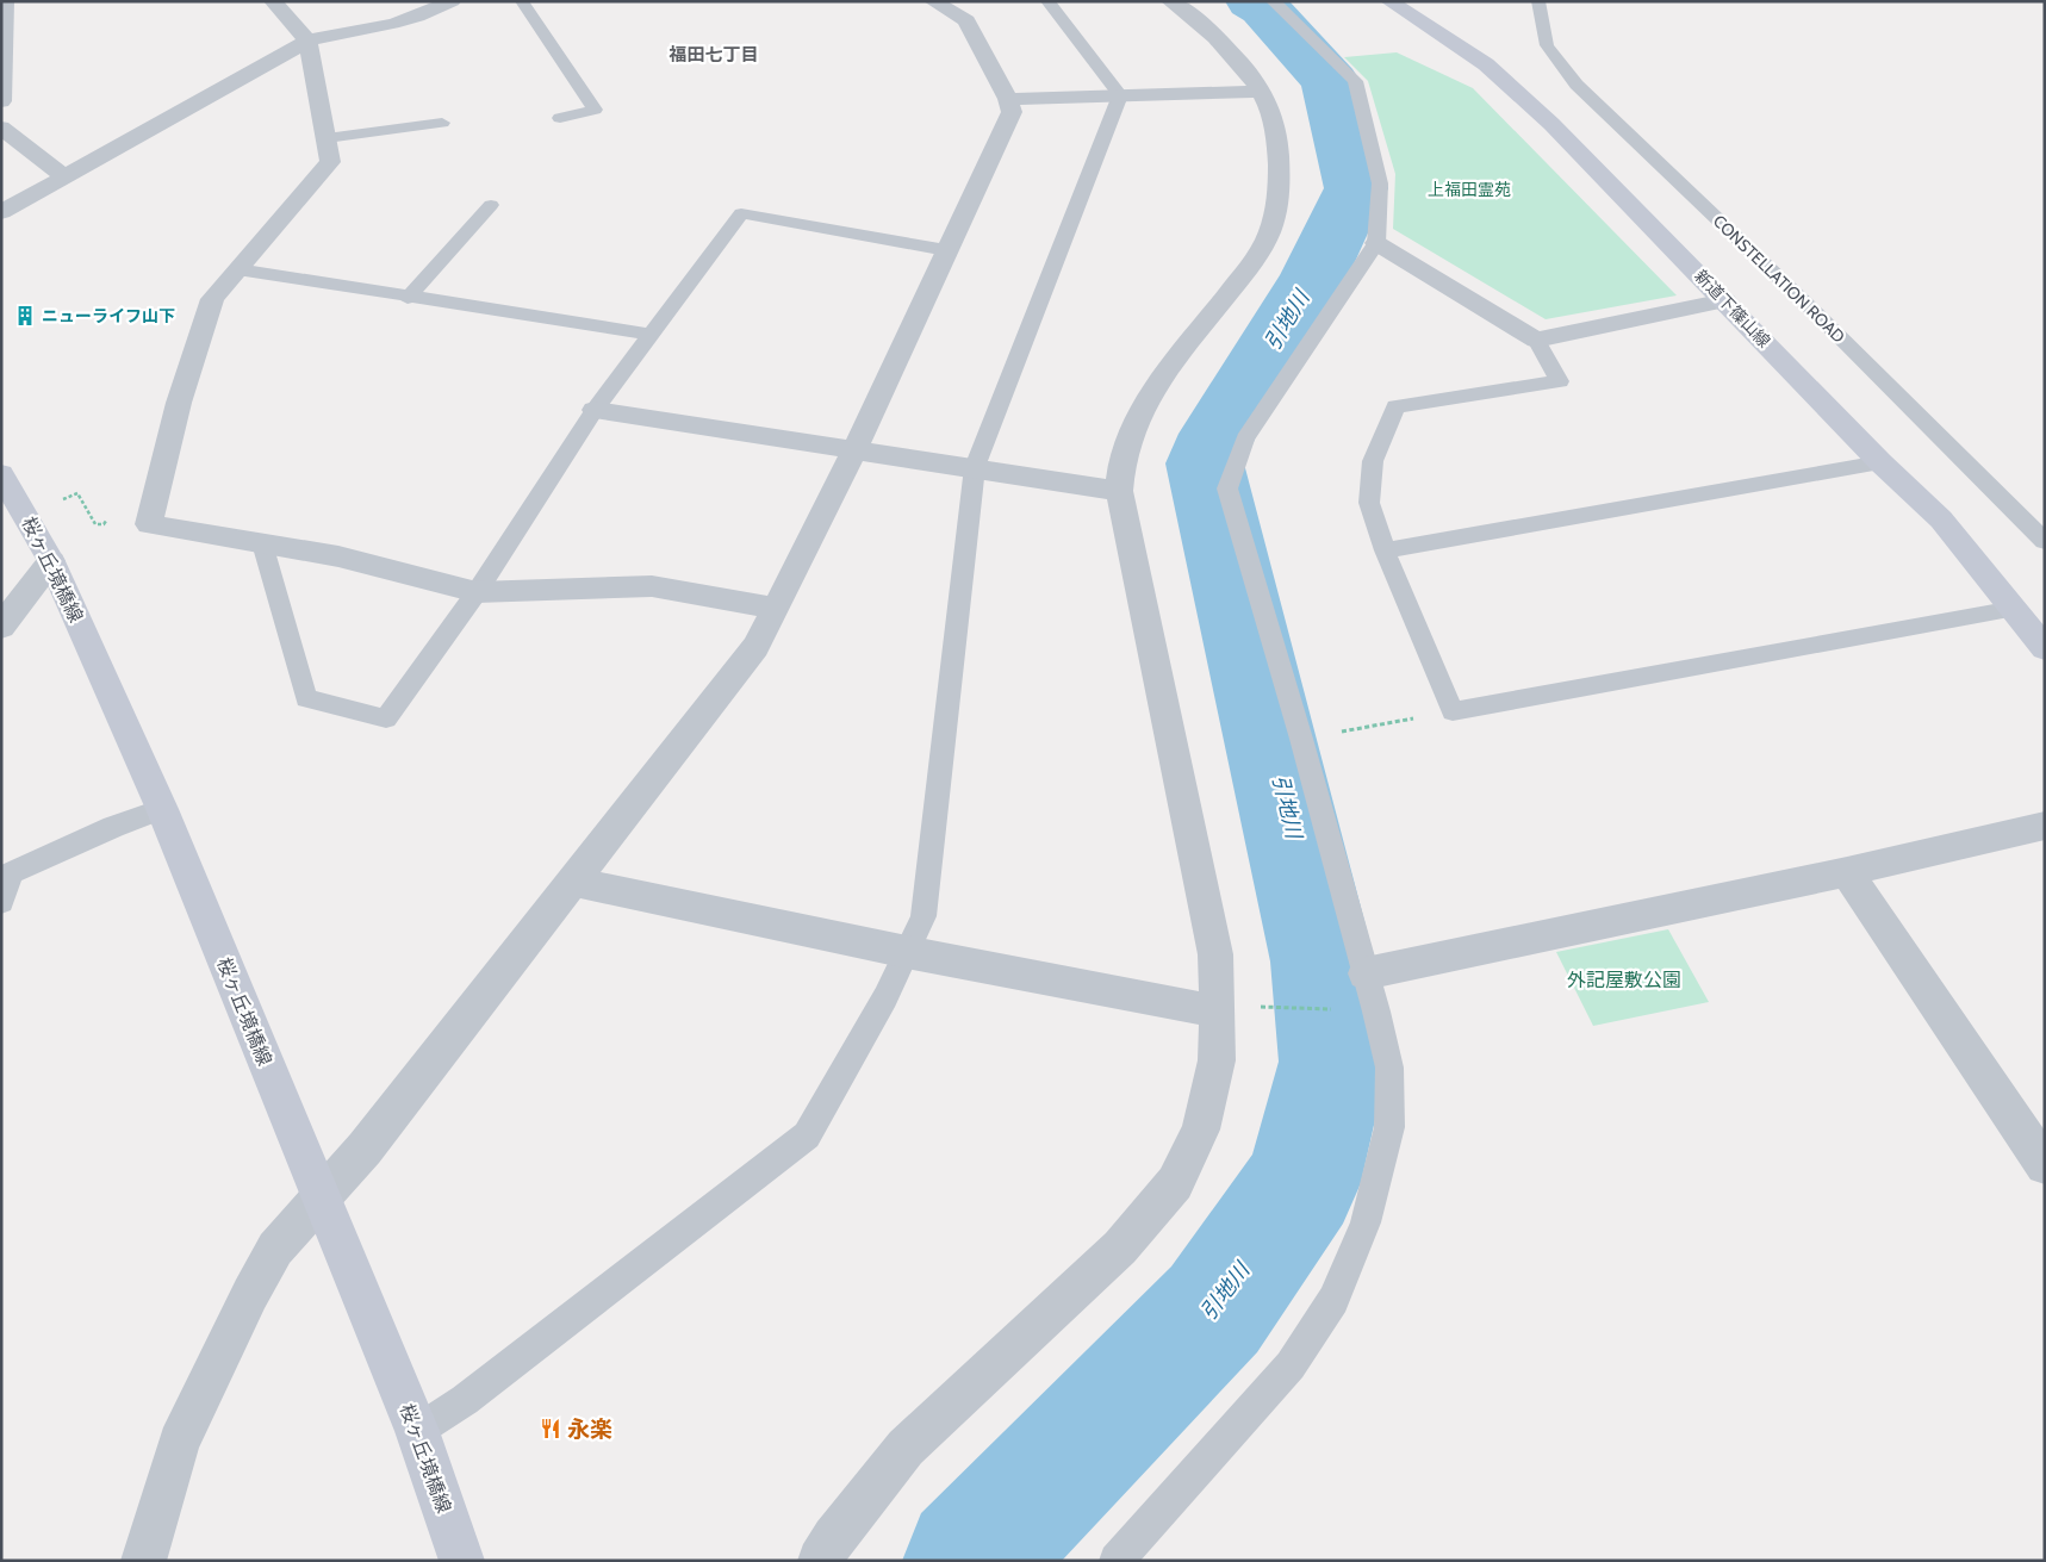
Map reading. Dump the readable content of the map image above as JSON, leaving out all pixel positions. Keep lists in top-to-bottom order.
{
  "streets": {
    "street": ["新道下篠山線", "桜ヶ丘境橋線"],
    "lane": ["CONSTELLATION ROAD"]
  },
  "districts": ["福田七丁目"],
  "water": ["引地川"],
  "parks": ["上福田霊苑", "外記屋敷公園"],
  "places": {
    "building": ["ニューライフ山下"],
    "restaurant": ["永楽"]
  }
}
